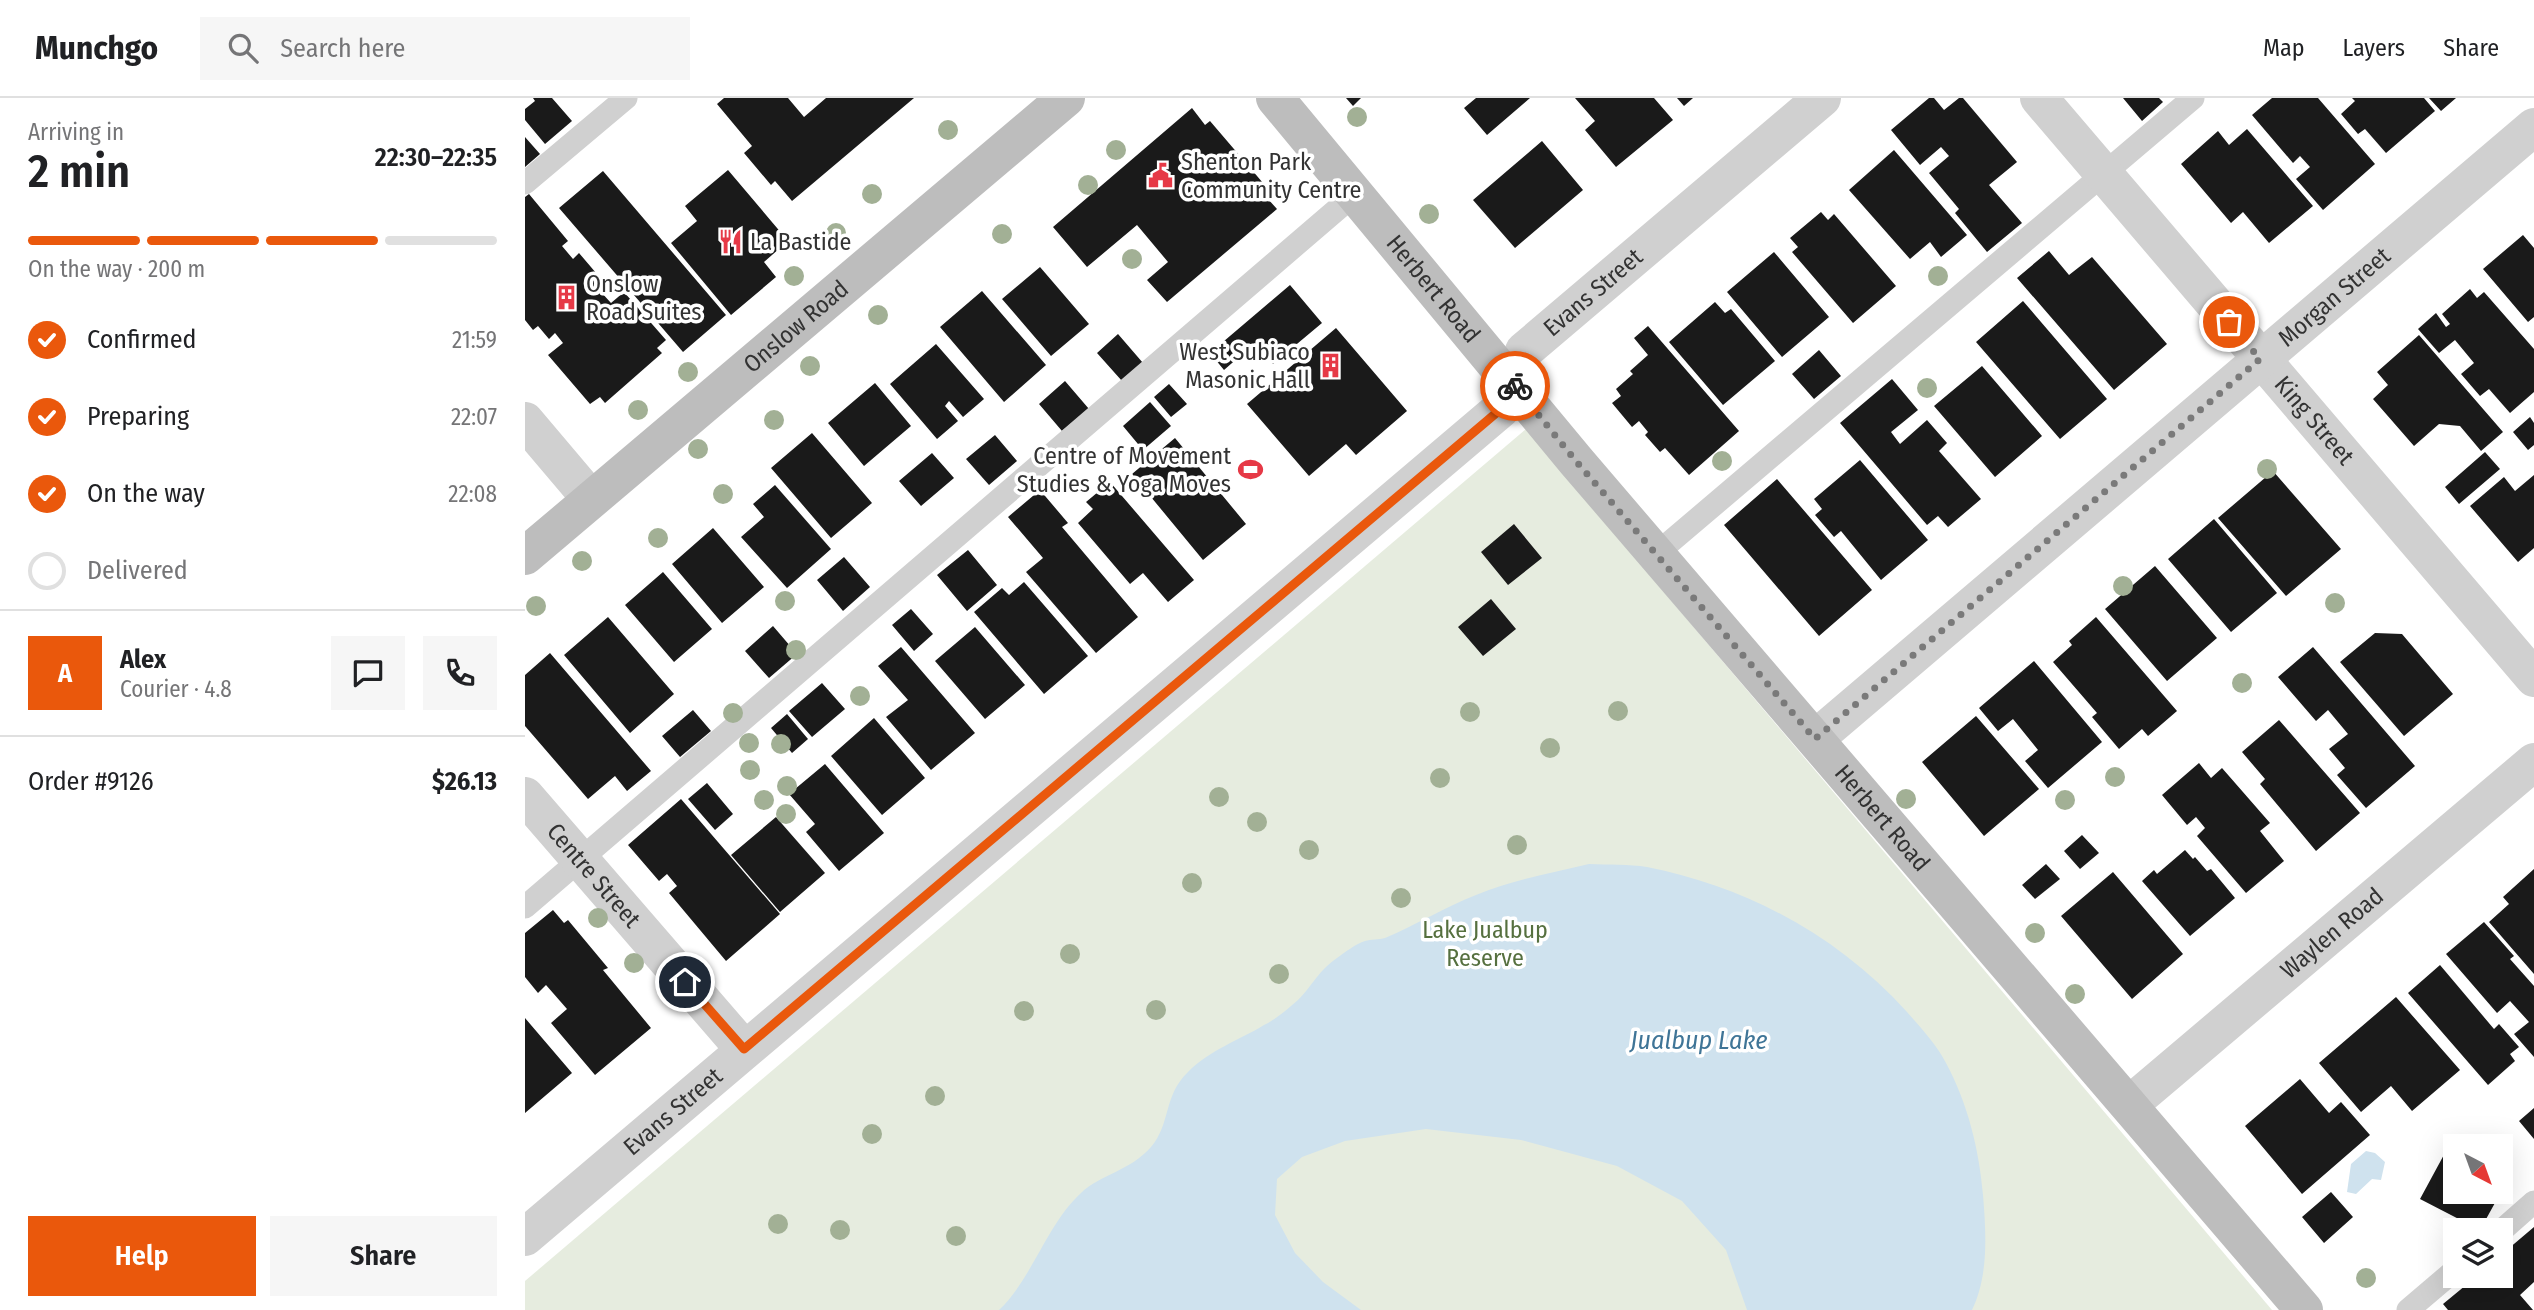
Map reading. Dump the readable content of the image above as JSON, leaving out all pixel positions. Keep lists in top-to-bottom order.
{
  "streets": {
    "street": [
      "Herbert Road",
      "Evans Street",
      "Morgan Street",
      "Onslow Road",
      "King Street",
      "Centre Street",
      "Waylen Road"
    ]
  },
  "crossings": [
    ["Herbert Road", "Evans Street"],
    ["Herbert Road", "Morgan Street"],
    ["Herbert Road", "Waylen Road"],
    ["Evans Street", "Centre Street"],
    ["Morgan Street", "King Street"]
  ],
  "water": ["Jualbup Lake"],
  "parks": ["Lake Jualbup Reserve"],
  "places": {
    "public building": ["Shenton Park Community Centre"],
    "restaurant": ["La Bastide"],
    "building": ["Onslow Road Suites", "West Subiaco Masonic Hall"],
    "sports": ["Centre of Movement Studies & Yoga Moves"]
  },
  "north": "bottom right",
  "page": {
    "header": "Munchgo",
    "search": "Search here",
    "nav": ["Map", "Layers", "Share"],
    "heading": ["2 min", "Arriving in", "22:30–22:35"],
    "panel": [
      "Alex",
      "Courier · 4.8",
      "Order #9126",
      "$26.13"
    ],
    "bar": "On the way · 200 m",
    "list": [
      ["Confirmed", "21:59"],
      ["Preparing", "22:07"],
      ["On the way", "22:08"],
      "Delivered"
    ],
    "round": "A",
    "buttons": ["Help", "Share"]
  }
}
